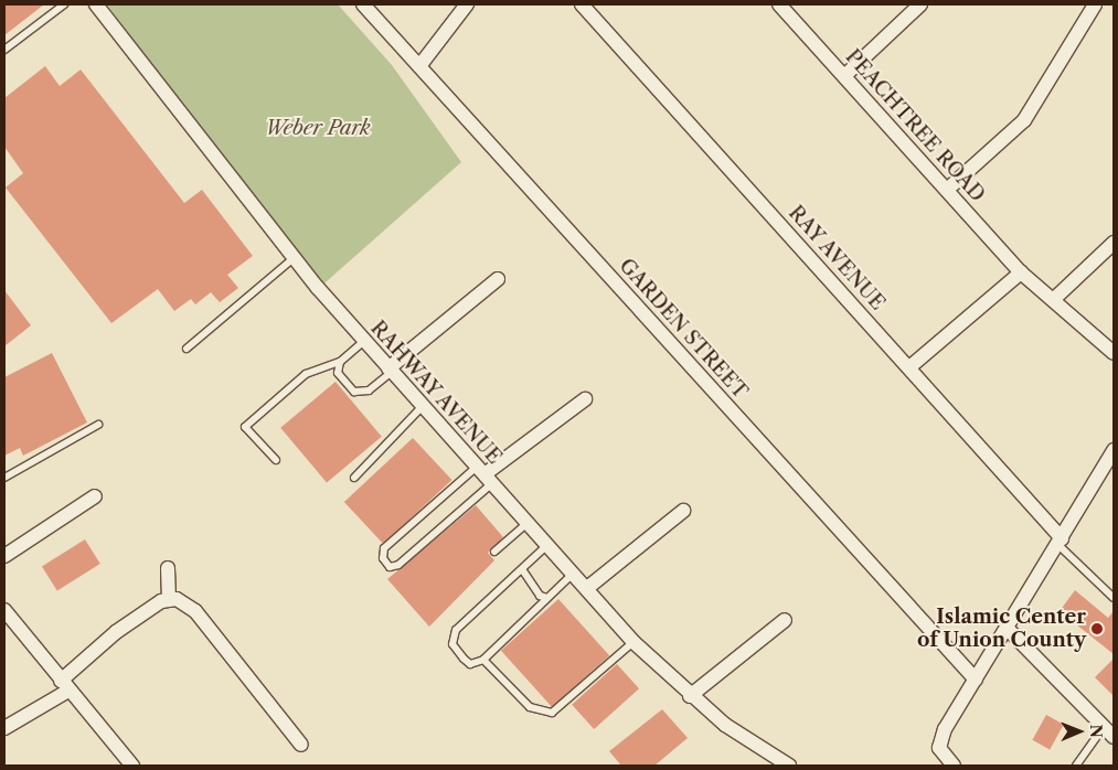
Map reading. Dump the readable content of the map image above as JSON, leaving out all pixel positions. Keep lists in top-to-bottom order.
{
  "streets": {
    "street": [
      "PEACHTREE ROAD",
      "RAY AVENUE",
      "GARDEN STREET",
      "RAHWAY AVENUE"
    ]
  },
  "parks": ["Weber Park"],
  "places": ["Islamic Center of Union County"],
  "north": "right"
}
